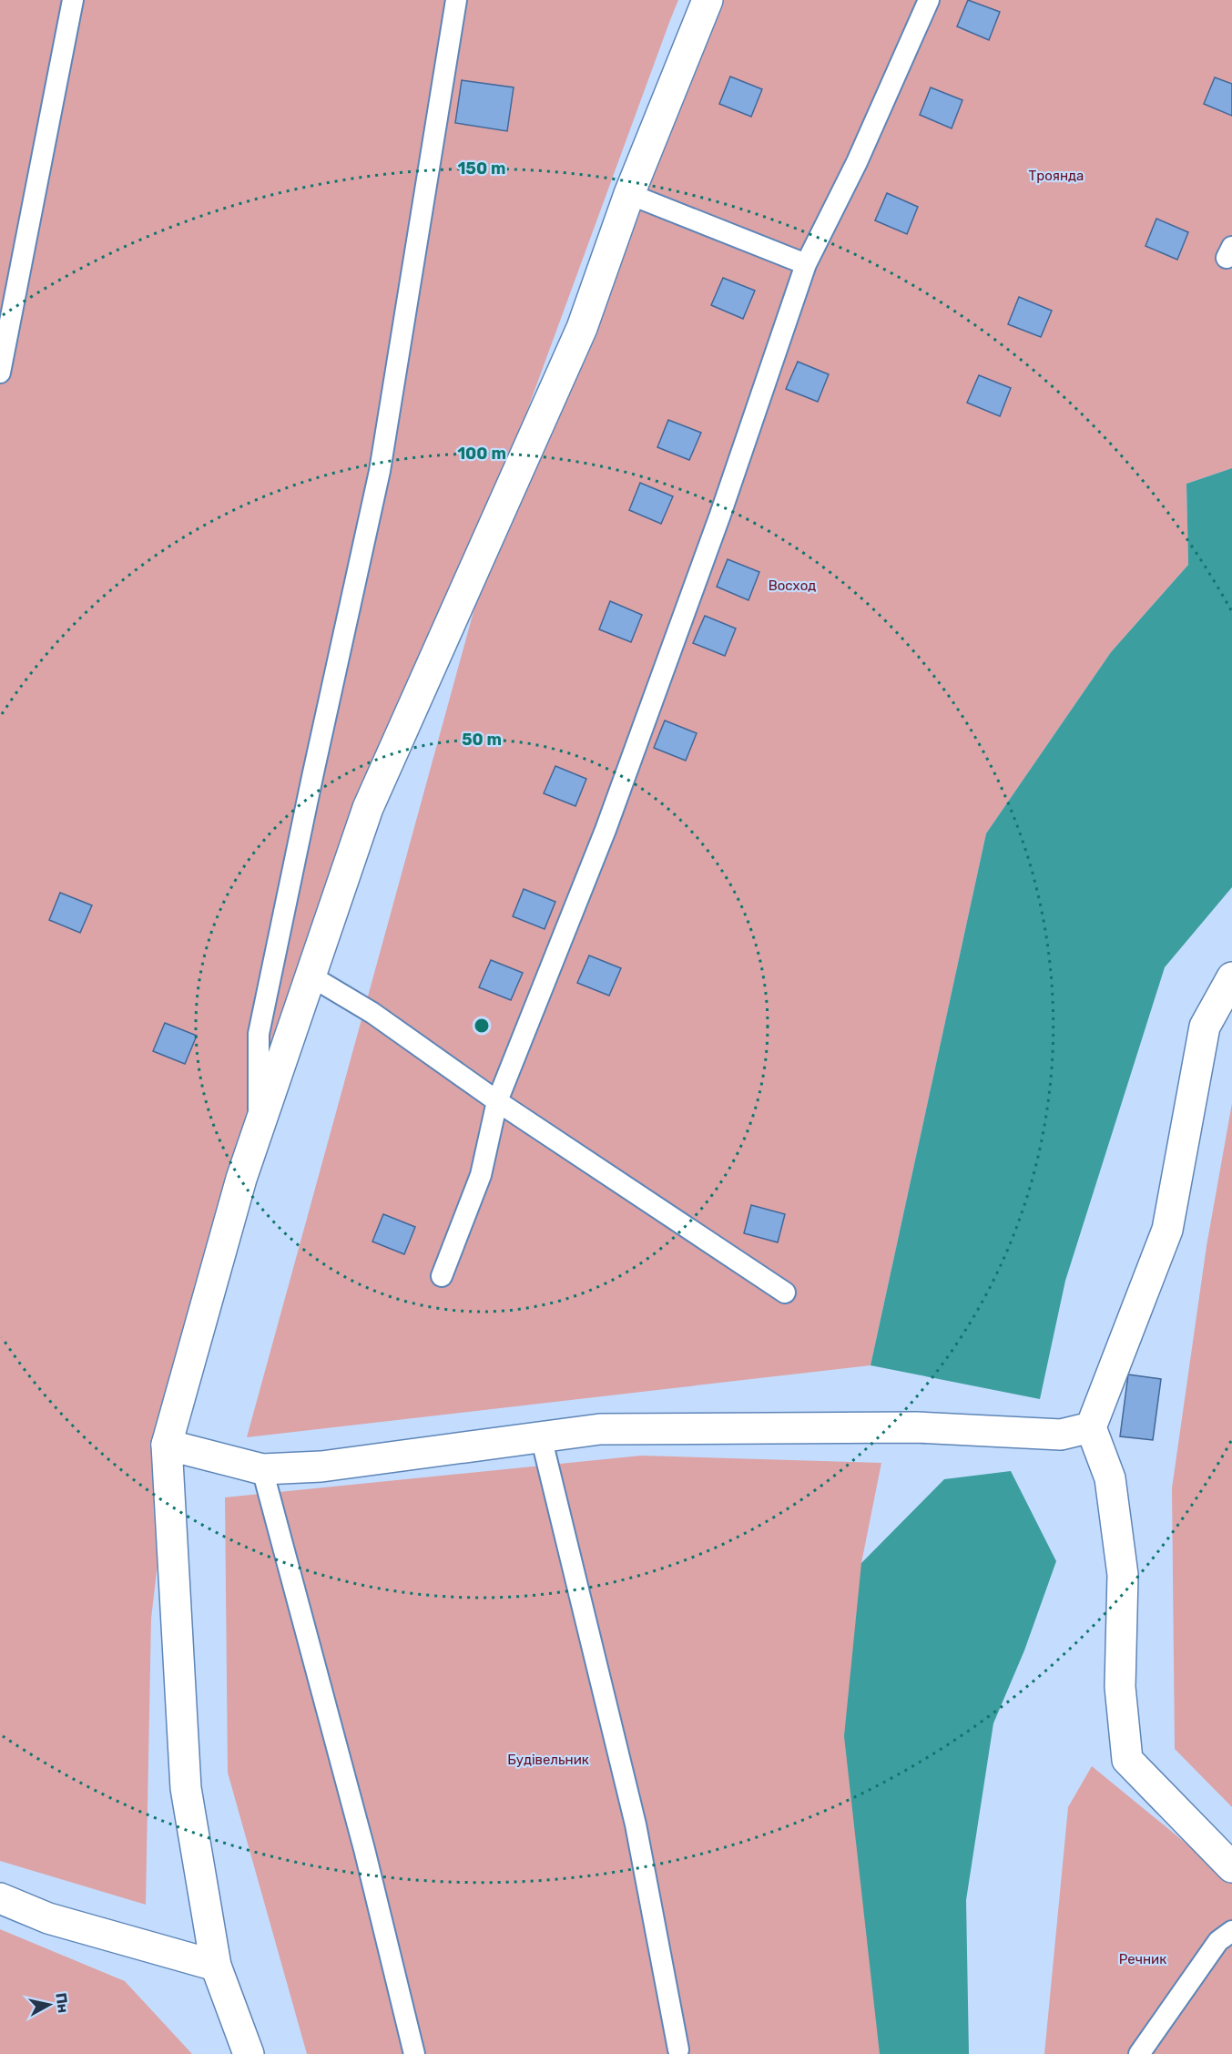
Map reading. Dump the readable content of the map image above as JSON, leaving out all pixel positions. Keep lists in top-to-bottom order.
{
  "parks": [
    "Троянда",
    "Восход",
    "Будівельник",
    "Речник"
  ],
  "north": "right",
  "rings": ["150 m", "100 m", "50 m"]
}
